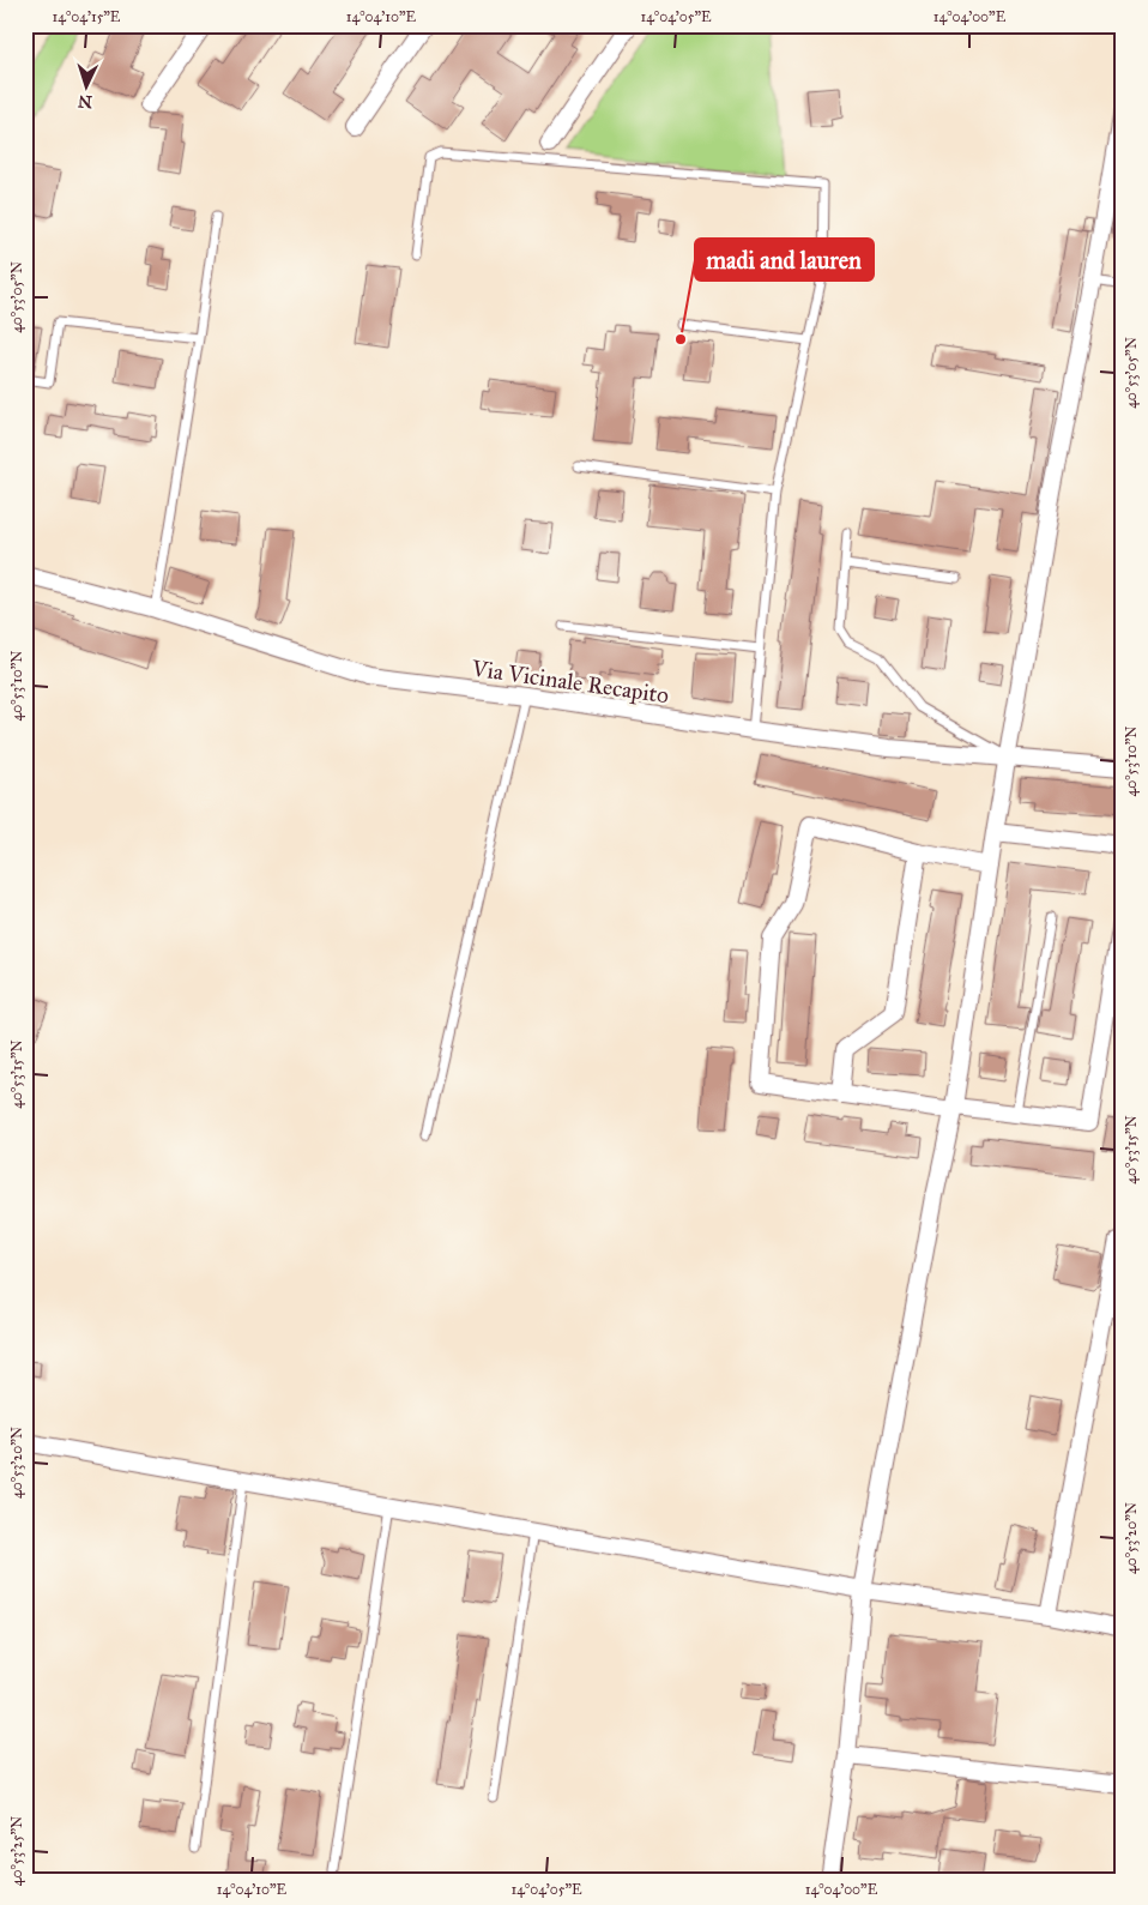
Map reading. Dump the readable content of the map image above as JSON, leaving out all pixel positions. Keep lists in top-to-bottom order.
{
  "streets": {
    "street": ["Via Vicinale Recapito"]
  },
  "places": ["madi and lauren"],
  "north": "bottom",
  "coordinates": [
    "14°04'15\"E",
    "14°04'10\"E",
    "14°04'05\"E",
    "14°04'00\"E",
    "40°53'05\"N",
    "40°53'10\"N",
    "40°53'15\"N",
    "40°53'20\"N",
    "40°53'25\"N"
  ]
}
